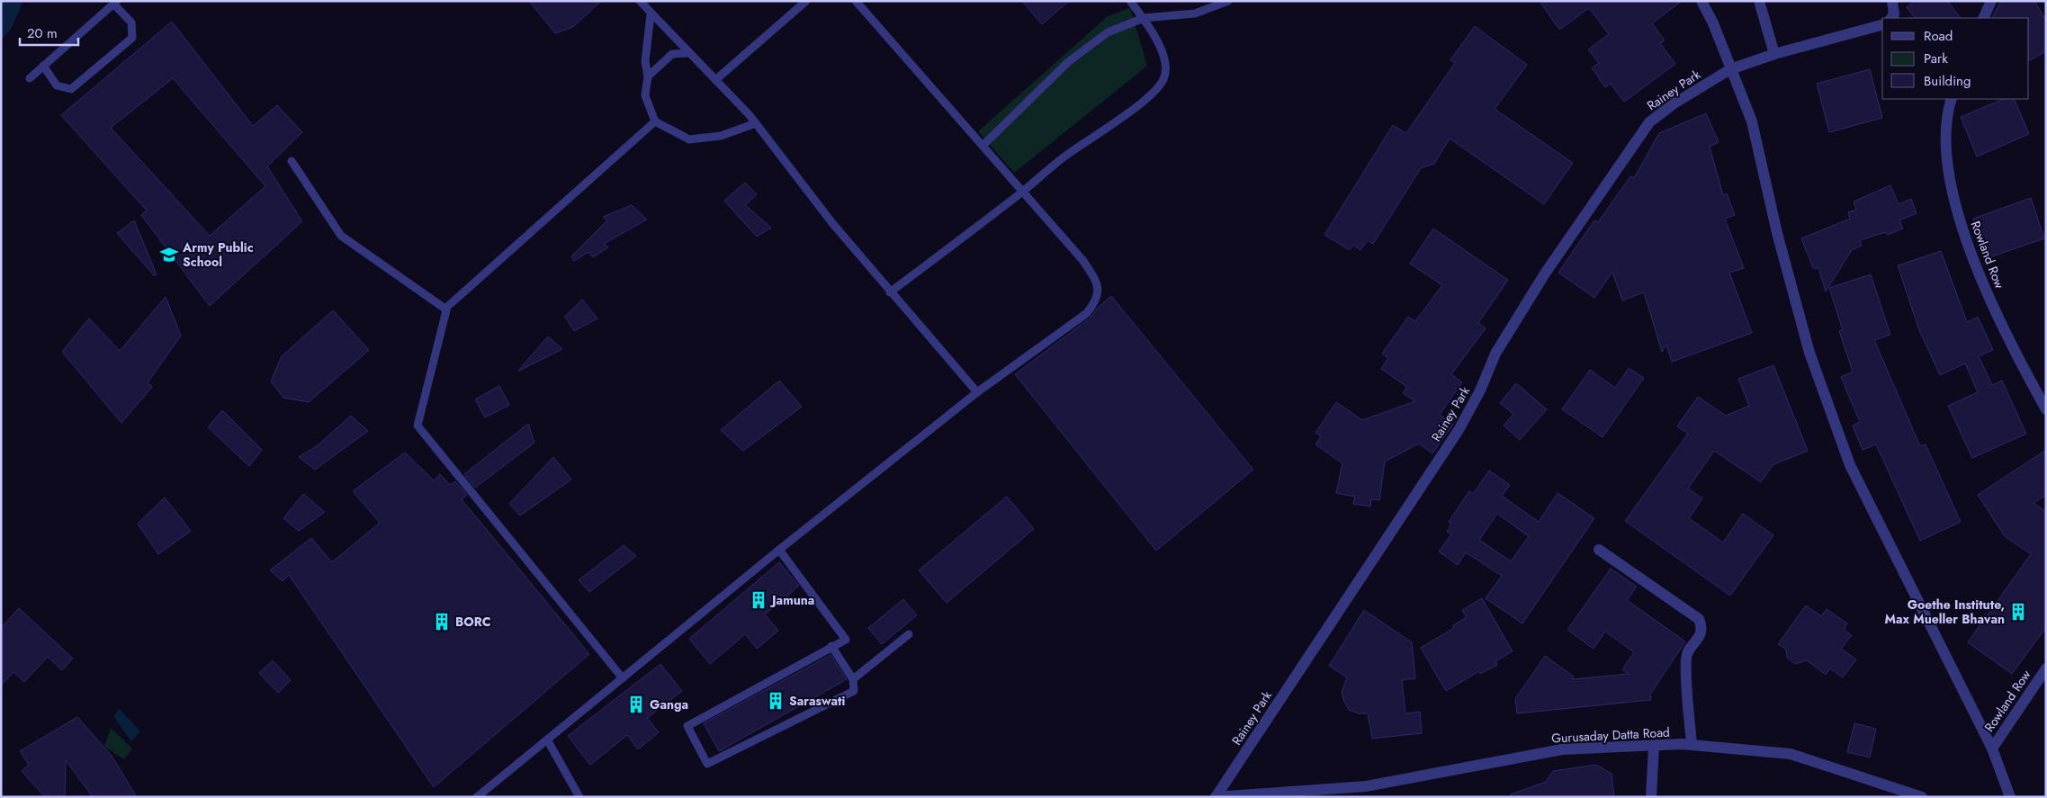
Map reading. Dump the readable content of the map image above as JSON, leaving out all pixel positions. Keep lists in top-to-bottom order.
{
  "streets": {
    "street": ["Rainey Park", "Rowland Row", "Gurusaday Datta Road"]
  },
  "crossings": [
    ["Rainey Park", "Gurusaday Datta Road"]
  ],
  "places": {
    "school or university": ["Army Public School"],
    "building": [
      "Jamuna",
      "Goethe Institute, Max Mueller Bhavan",
      "BORC",
      "Saraswati",
      "Ganga"
    ]
  },
  "legend": ["Road", "Park", "Building"],
  "scale_bar": "20 m"
}
